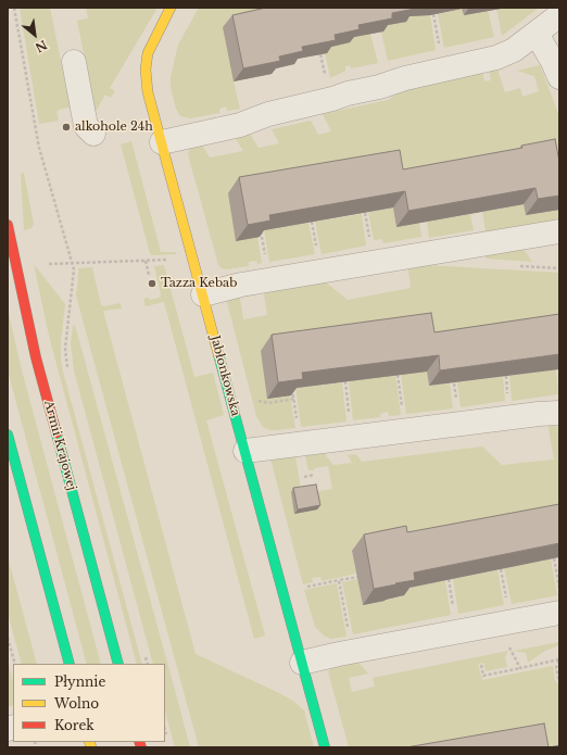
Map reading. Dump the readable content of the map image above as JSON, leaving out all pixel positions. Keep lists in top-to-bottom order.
{
  "streets": {
    "street": ["Jabłonkowska", "Armii Krajowej"]
  },
  "places": ["alkohole 24h", "Tazza Kebab"],
  "legend": ["Płynnie", "Wolno", "Korek"],
  "north": "bottom right"
}
